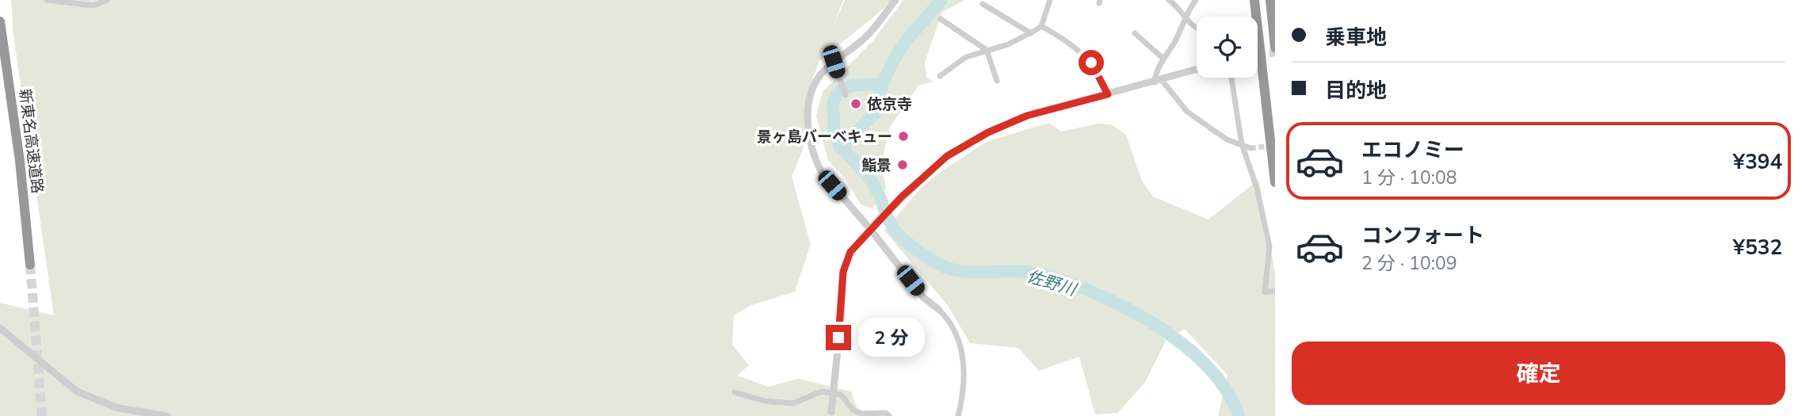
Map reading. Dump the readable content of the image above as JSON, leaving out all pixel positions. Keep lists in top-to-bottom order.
{
  "streets": {
    "highway": ["新東名高速道路"]
  },
  "water": ["佐野川"],
  "places": ["依京寺", "景ヶ島バーベキュー", "鮨景"],
  "page": {
    "banner": ["乗車地", "目的地"],
    "list": [
      {
        "name": "エコノミー",
        "note": "1 分 · 10:08",
        "value": "¥394"
      },
      {
        "name": "コンフォート",
        "note": "2 分 · 10:09",
        "value": "¥532"
      }
    ],
    "bubble": "2 分",
    "buttons": "確定"
  }
}
